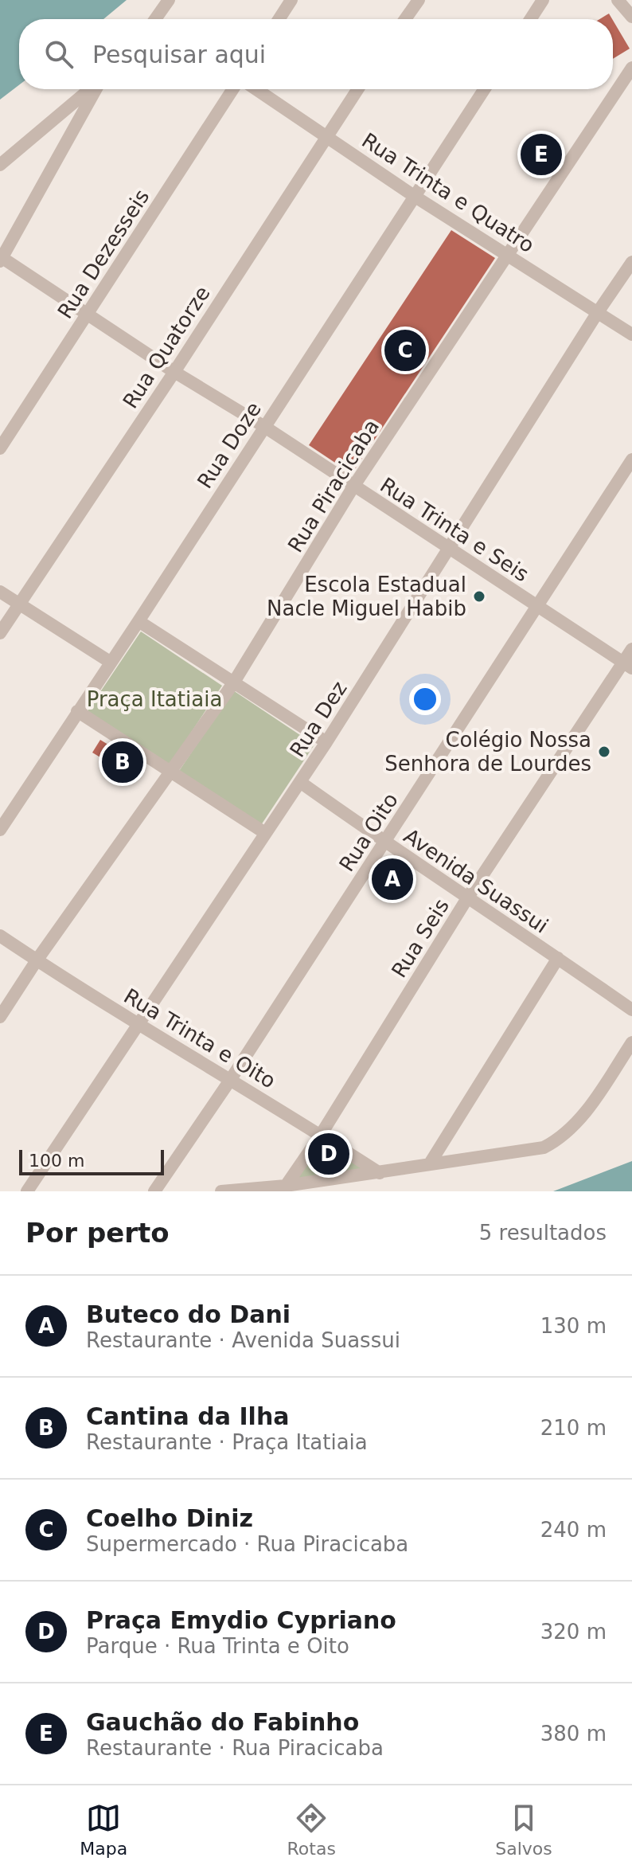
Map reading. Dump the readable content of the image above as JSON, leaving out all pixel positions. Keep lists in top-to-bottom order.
{
  "streets": {
    "street": [
      "Rua Trinta e Quatro",
      "Rua Dezesseis",
      "Rua Quatorze",
      "Rua Doze",
      "Rua Piracicaba",
      "Rua Trinta e Seis",
      "Rua Dez",
      "Rua Oito",
      "Avenida Suassui",
      "Rua Seis",
      "Rua Trinta e Oito"
    ]
  },
  "crossings": [
    ["Rua Trinta e Quatro", "Rua Quatorze"],
    ["Rua Trinta e Quatro", "Rua Doze"],
    ["Rua Trinta e Quatro", "Rua Piracicaba"],
    ["Rua Trinta e Quatro", "Rua Dez"],
    ["Rua Dezesseis", "Rua Trinta e Seis"],
    ["Rua Quatorze", "Rua Trinta e Seis"],
    ["Rua Doze", "Rua Trinta e Seis"],
    ["Rua Piracicaba", "Rua Trinta e Seis"],
    ["Rua Piracicaba", "Rua Trinta e Oito"],
    ["Rua Trinta e Seis", "Rua Dez"],
    ["Rua Trinta e Seis", "Rua Oito"],
    ["Rua Trinta e Seis", "Rua Seis"],
    ["Rua Dez", "Avenida Suassui"],
    ["Rua Dez", "Rua Trinta e Oito"],
    ["Rua Oito", "Avenida Suassui"],
    ["Rua Oito", "Rua Trinta e Oito"],
    ["Avenida Suassui", "Rua Seis"],
    ["Rua Seis", "Rua Trinta e Oito"]
  ],
  "parks": ["Praça Itatiaia"],
  "places": ["Escola Estadual Nacle Miguel Habib", "Colégio Nossa Senhora de Lourdes"],
  "scale_bar": "100 m",
  "page": {
    "search": "Pesquisar aqui",
    "pins": [
      "E",
      "C",
      "B",
      "A",
      "D"
    ],
    "scale": "100 m",
    "heading": ["Por perto", "5 resultados"],
    "list": [
      {
        "mark": "A",
        "name": "Buteco do Dani",
        "note": "Restaurante · Avenida Suassui",
        "value": "130 m"
      },
      {
        "mark": "B",
        "name": "Cantina da Ilha",
        "note": "Restaurante · Praça Itatiaia",
        "value": "210 m"
      },
      {
        "mark": "C",
        "name": "Coelho Diniz",
        "note": "Supermercado · Rua Piracicaba",
        "value": "240 m"
      },
      {
        "mark": "D",
        "name": "Praça Emydio Cypriano",
        "note": "Parque · Rua Trinta e Oito",
        "value": "320 m"
      },
      {
        "mark": "E",
        "name": "Gauchão do Fabinho",
        "note": "Restaurante · Rua Piracicaba",
        "value": "380 m"
      }
    ],
    "nav": ["Mapa", "Rotas", "Salvos"]
  }
}
